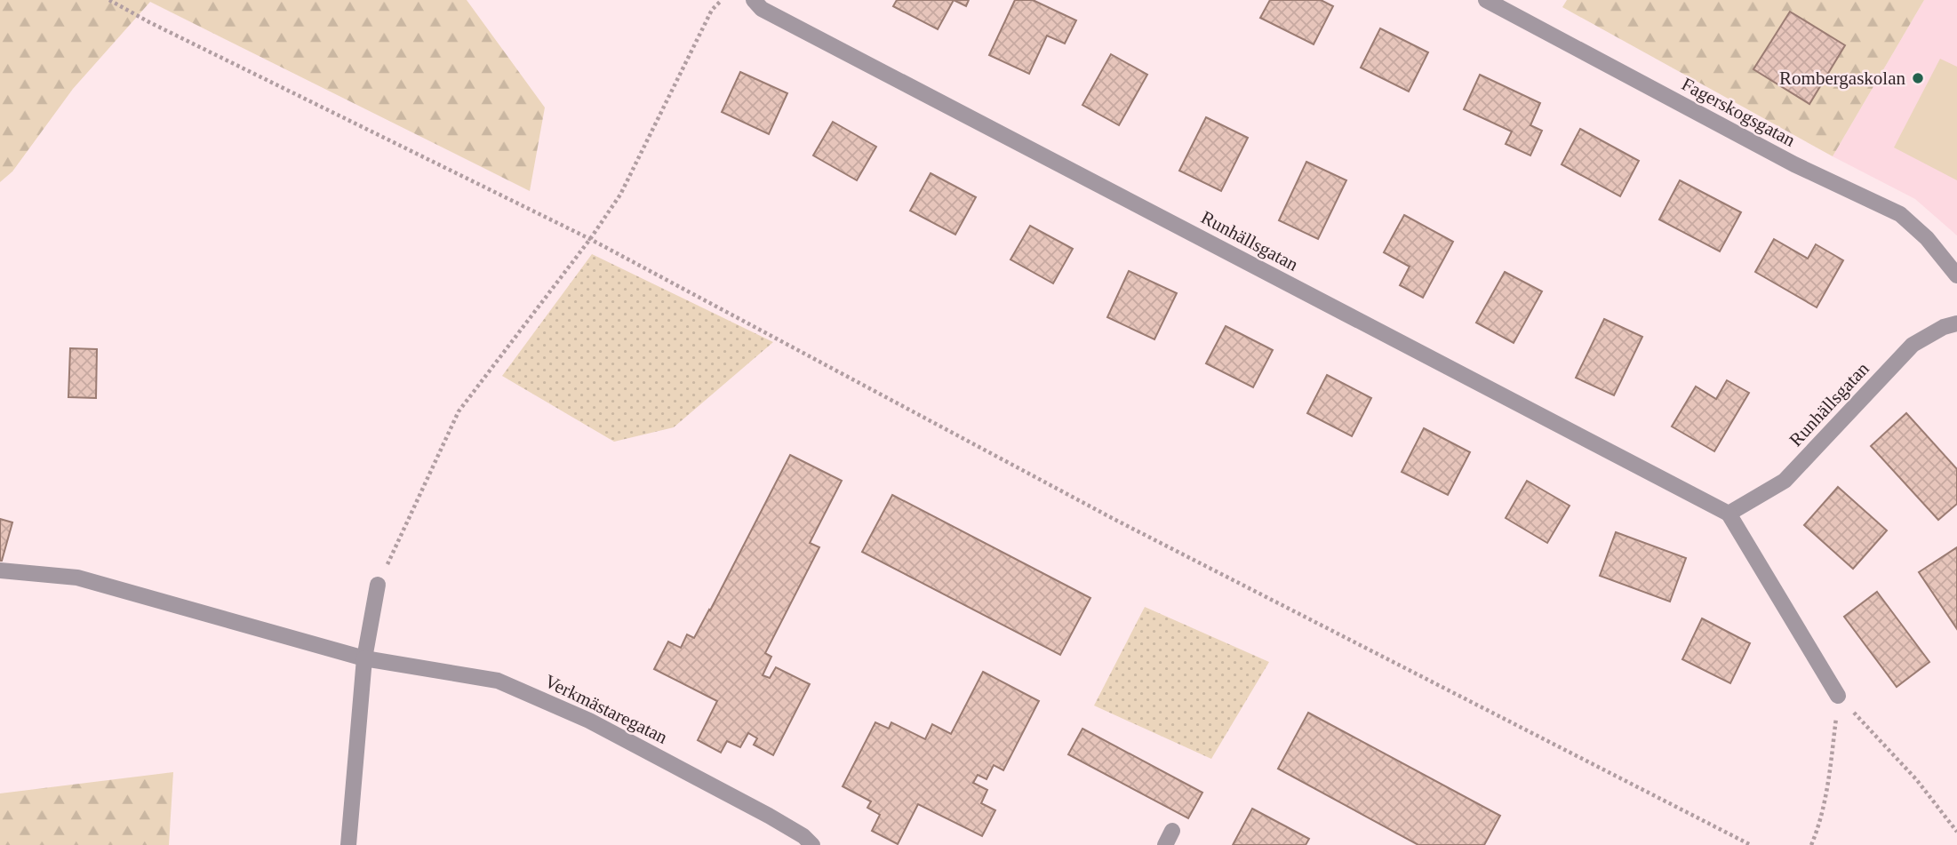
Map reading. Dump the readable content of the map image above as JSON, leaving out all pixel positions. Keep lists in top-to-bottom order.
{
  "streets": {
    "street": ["Fagerskogsgatan", "Runhällsgatan", "Verkmästaregatan"]
  },
  "places": ["Rombergaskolan"]
}
